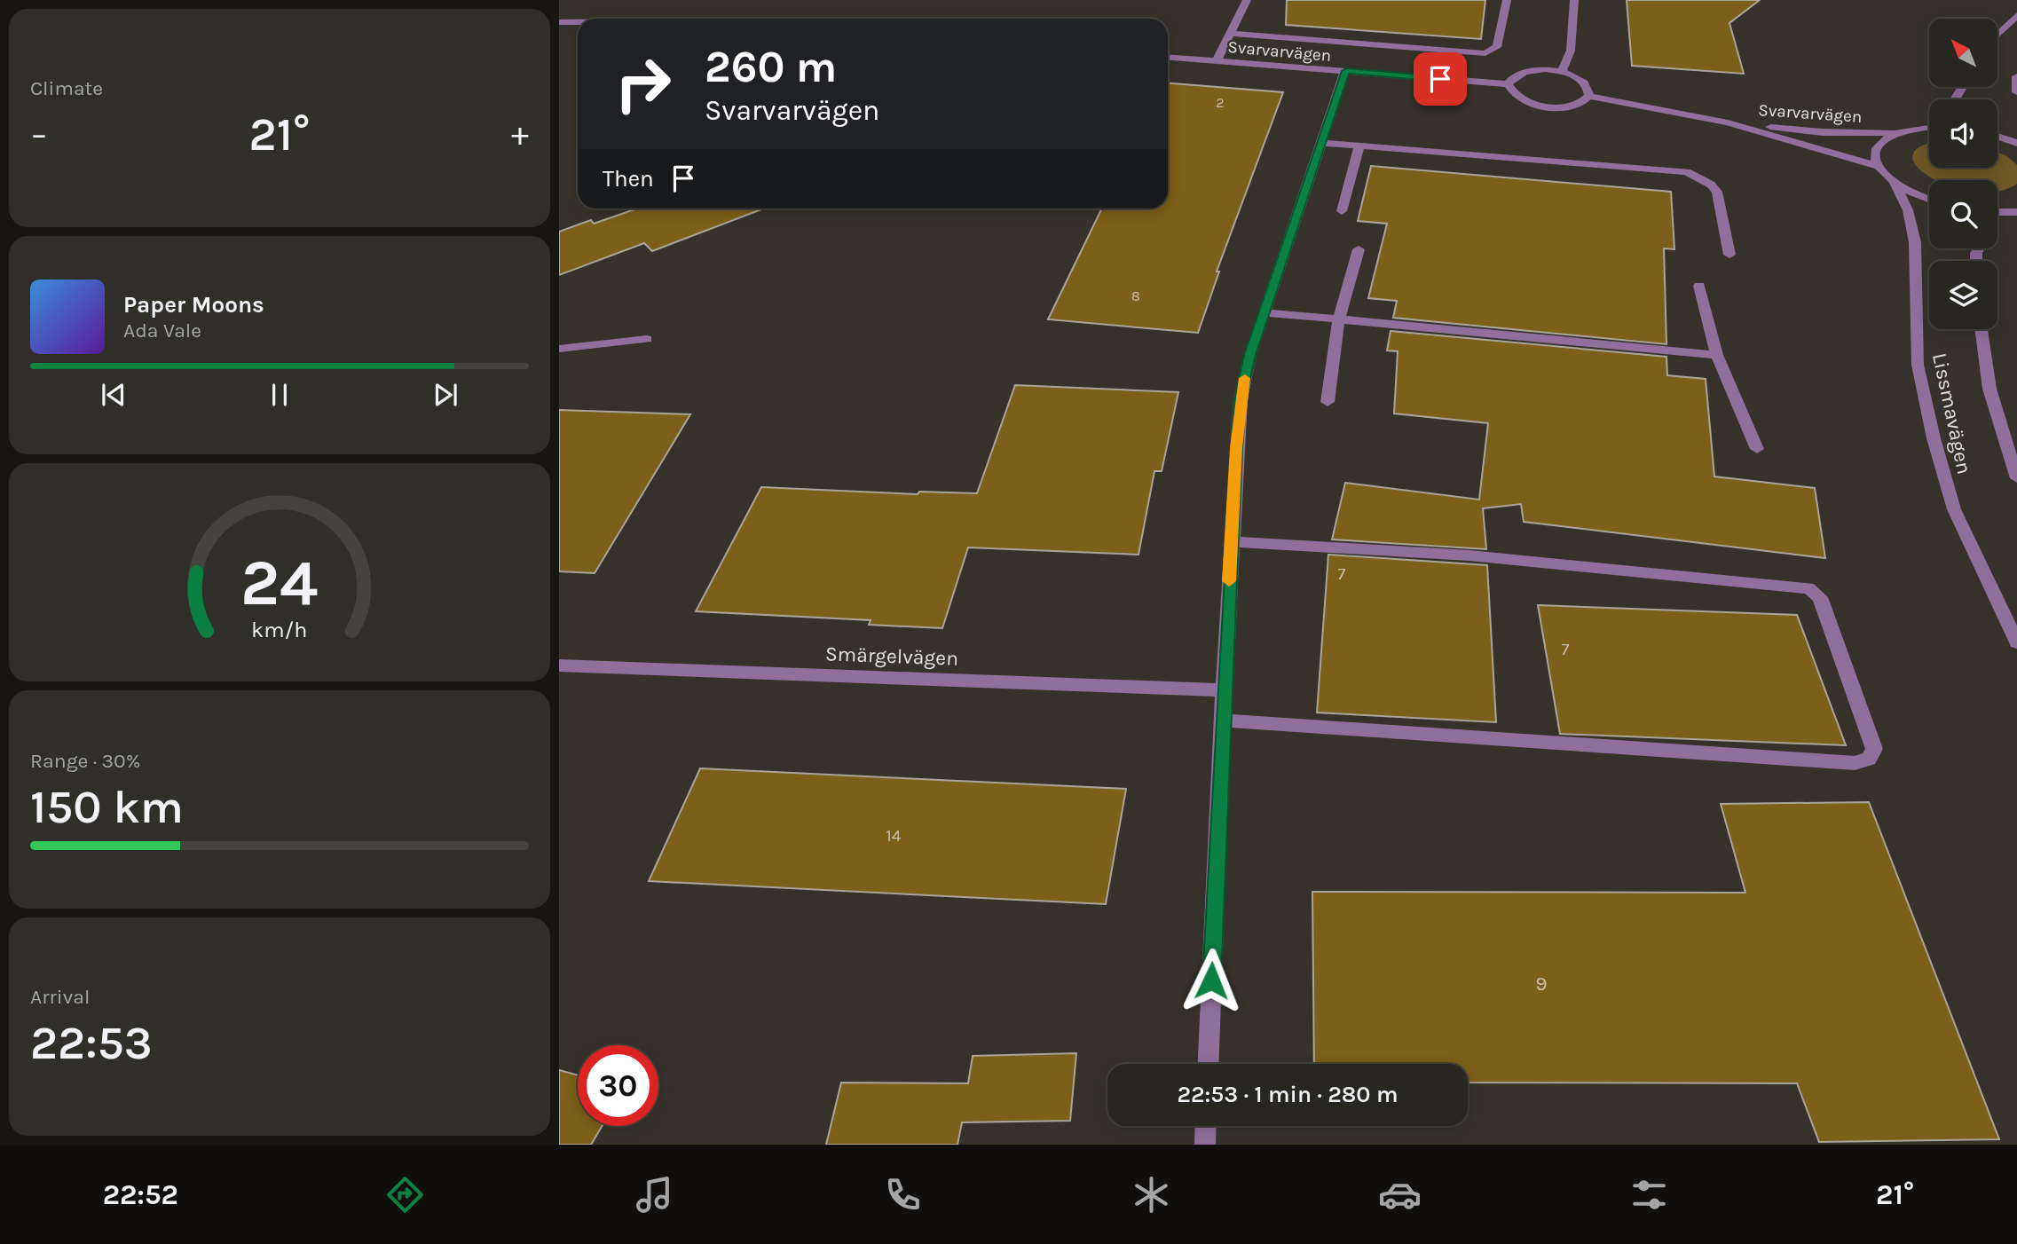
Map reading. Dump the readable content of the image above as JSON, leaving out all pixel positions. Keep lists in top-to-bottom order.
{
  "streets": {
    "street": ["Svarvarvägen", "Lissmavägen", "Smärgelvägen"]
  },
  "house_numbers": [
    "2",
    "8",
    "7",
    "7",
    "14",
    "9"
  ],
  "north": "top left",
  "page": {
    "tile": [
      "Climate",
      ["Range · 30%", "150 km"],
      ["Arrival", "22:53"]
    ],
    "turn": ["260 m", "Svarvarvägen"],
    "heat": ["−", "21°", "+"],
    "then": "Then",
    "song": ["Paper Moons", "Ada Vale"],
    "limit": "30",
    "trip": "22:53 · 1 min · 280 m",
    "tabs": ["22:52", "21°"],
    "gauge": ["24", "km/h"]
  }
}
